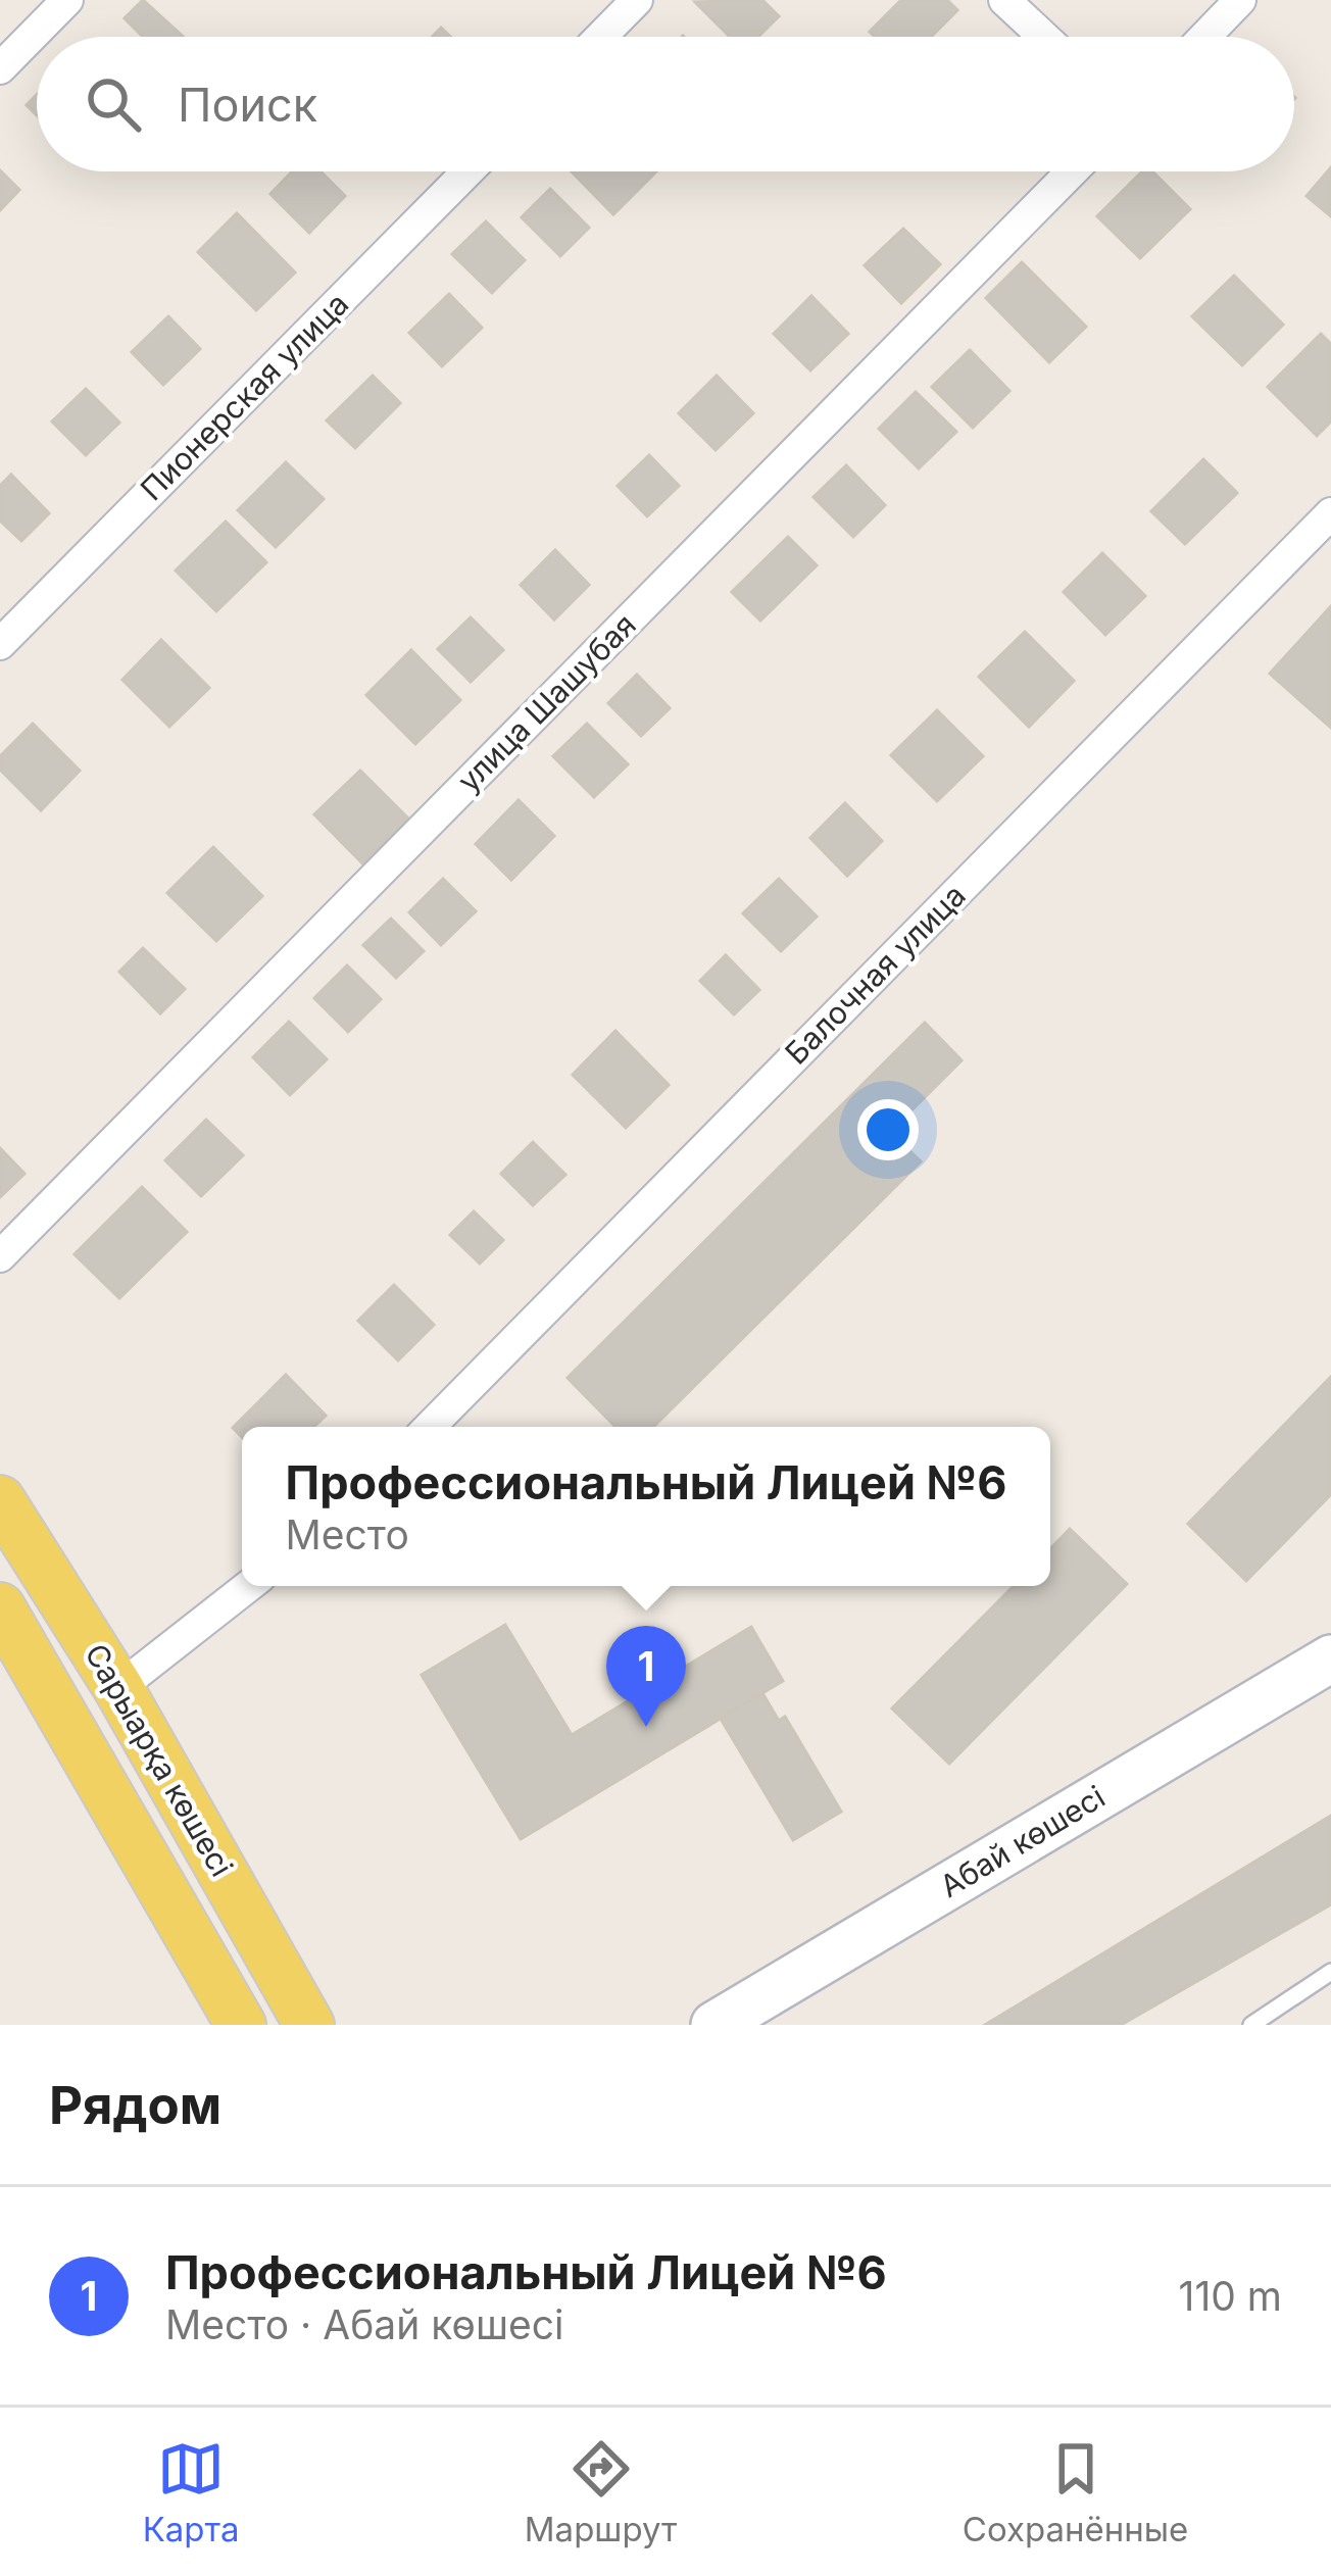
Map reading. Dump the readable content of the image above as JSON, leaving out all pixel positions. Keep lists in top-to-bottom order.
{
  "streets": {
    "main road": ["Сарыарқа көшесі", "Абай көшесі"],
    "street": ["Пионерская улица", "улица Шашубая", "Балочная улица"]
  },
  "page": {
    "search": "Поиск",
    "popup": ["Профессиональный Лицей №6", "Место"],
    "pins": "1",
    "heading": "Рядом",
    "list": [
      {
        "mark": "1",
        "name": "Профессиональный Лицей №6",
        "note": "Место · Абай көшесі",
        "value": "110 m"
      }
    ],
    "nav": ["Карта", "Маршрут", "Сохранённые"]
  }
}
